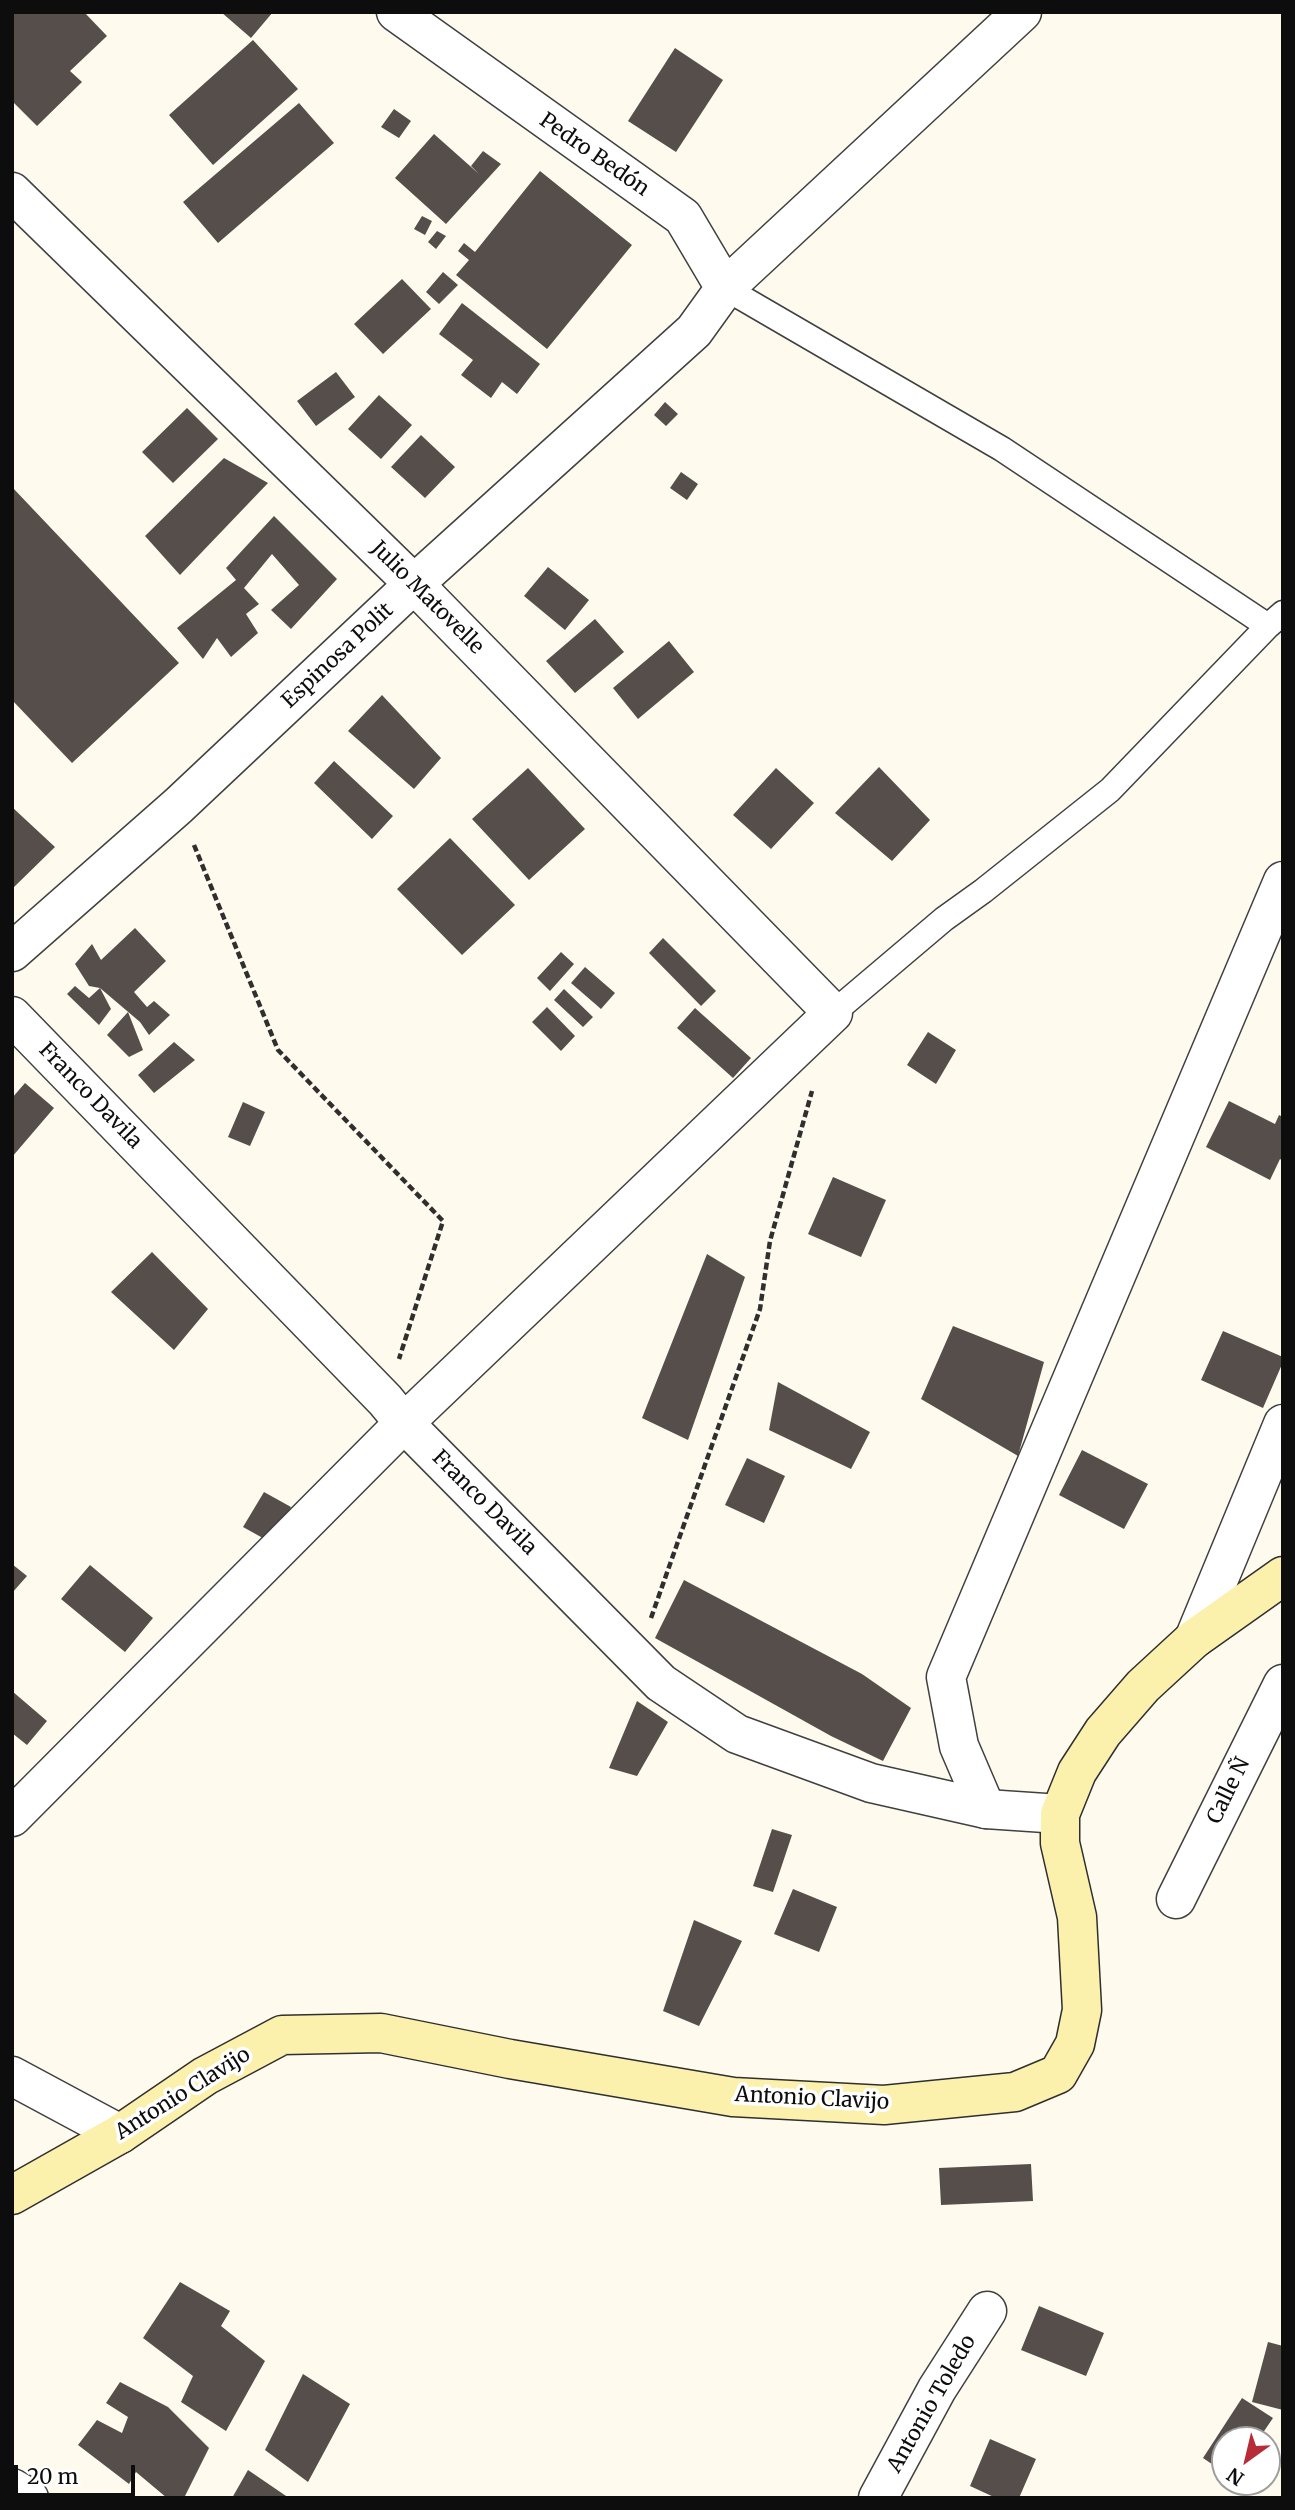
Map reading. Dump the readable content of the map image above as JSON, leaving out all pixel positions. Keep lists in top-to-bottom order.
{
  "streets": {
    "main road": ["Antonio Clavijo"],
    "street": [
      "Pedro Bedón",
      "Julio Matovelle",
      "Espinosa Polit",
      "Franco Davila",
      "Calle Ñ",
      "Antonio Toledo"
    ]
  },
  "crossings": [
    ["Pedro Bedón", "Espinosa Polit"],
    ["Julio Matovelle", "Espinosa Polit"],
    ["Franco Davila", "Antonio Clavijo"]
  ],
  "scale_bar": "20 m",
  "north": "bottom left"
}
